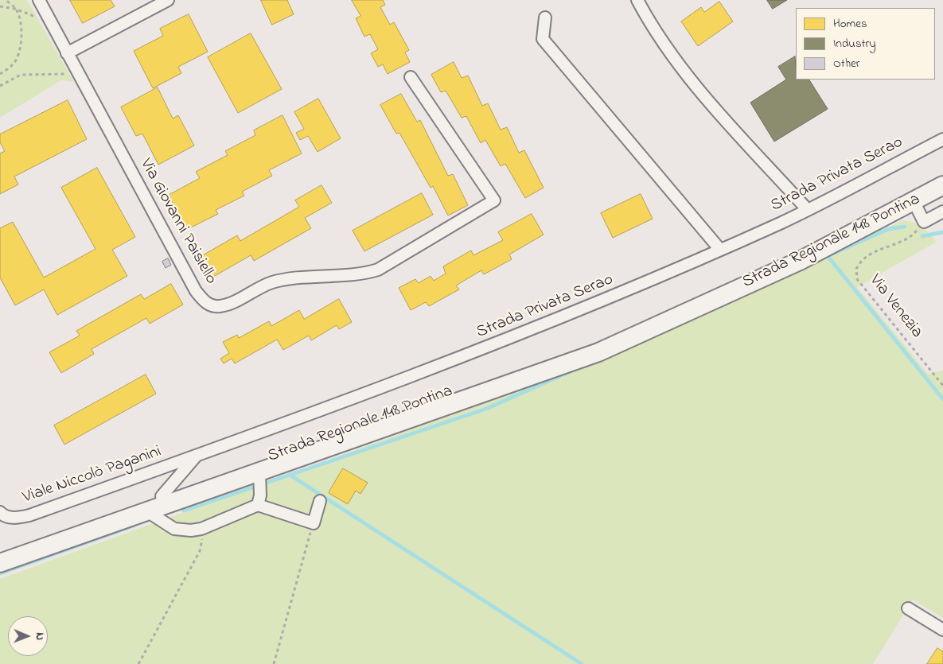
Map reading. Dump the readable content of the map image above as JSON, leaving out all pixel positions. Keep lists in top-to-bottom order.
{
  "streets": {
    "main road": ["Strada Regionale 148 Pontina"],
    "street": ["Strada Privata Serao", "Via Giovanni Paisiello", "Viale Niccolò Paganini"],
    "path": ["Via Venezia"]
  },
  "crossings": [
    ["Strada Privata Serao", "Strada Regionale 148 Pontina"],
    ["Strada Privata Serao", "Viale Niccolò Paganini"]
  ],
  "legend": ["Homes", "Industry", "Other"],
  "north": "right"
}
